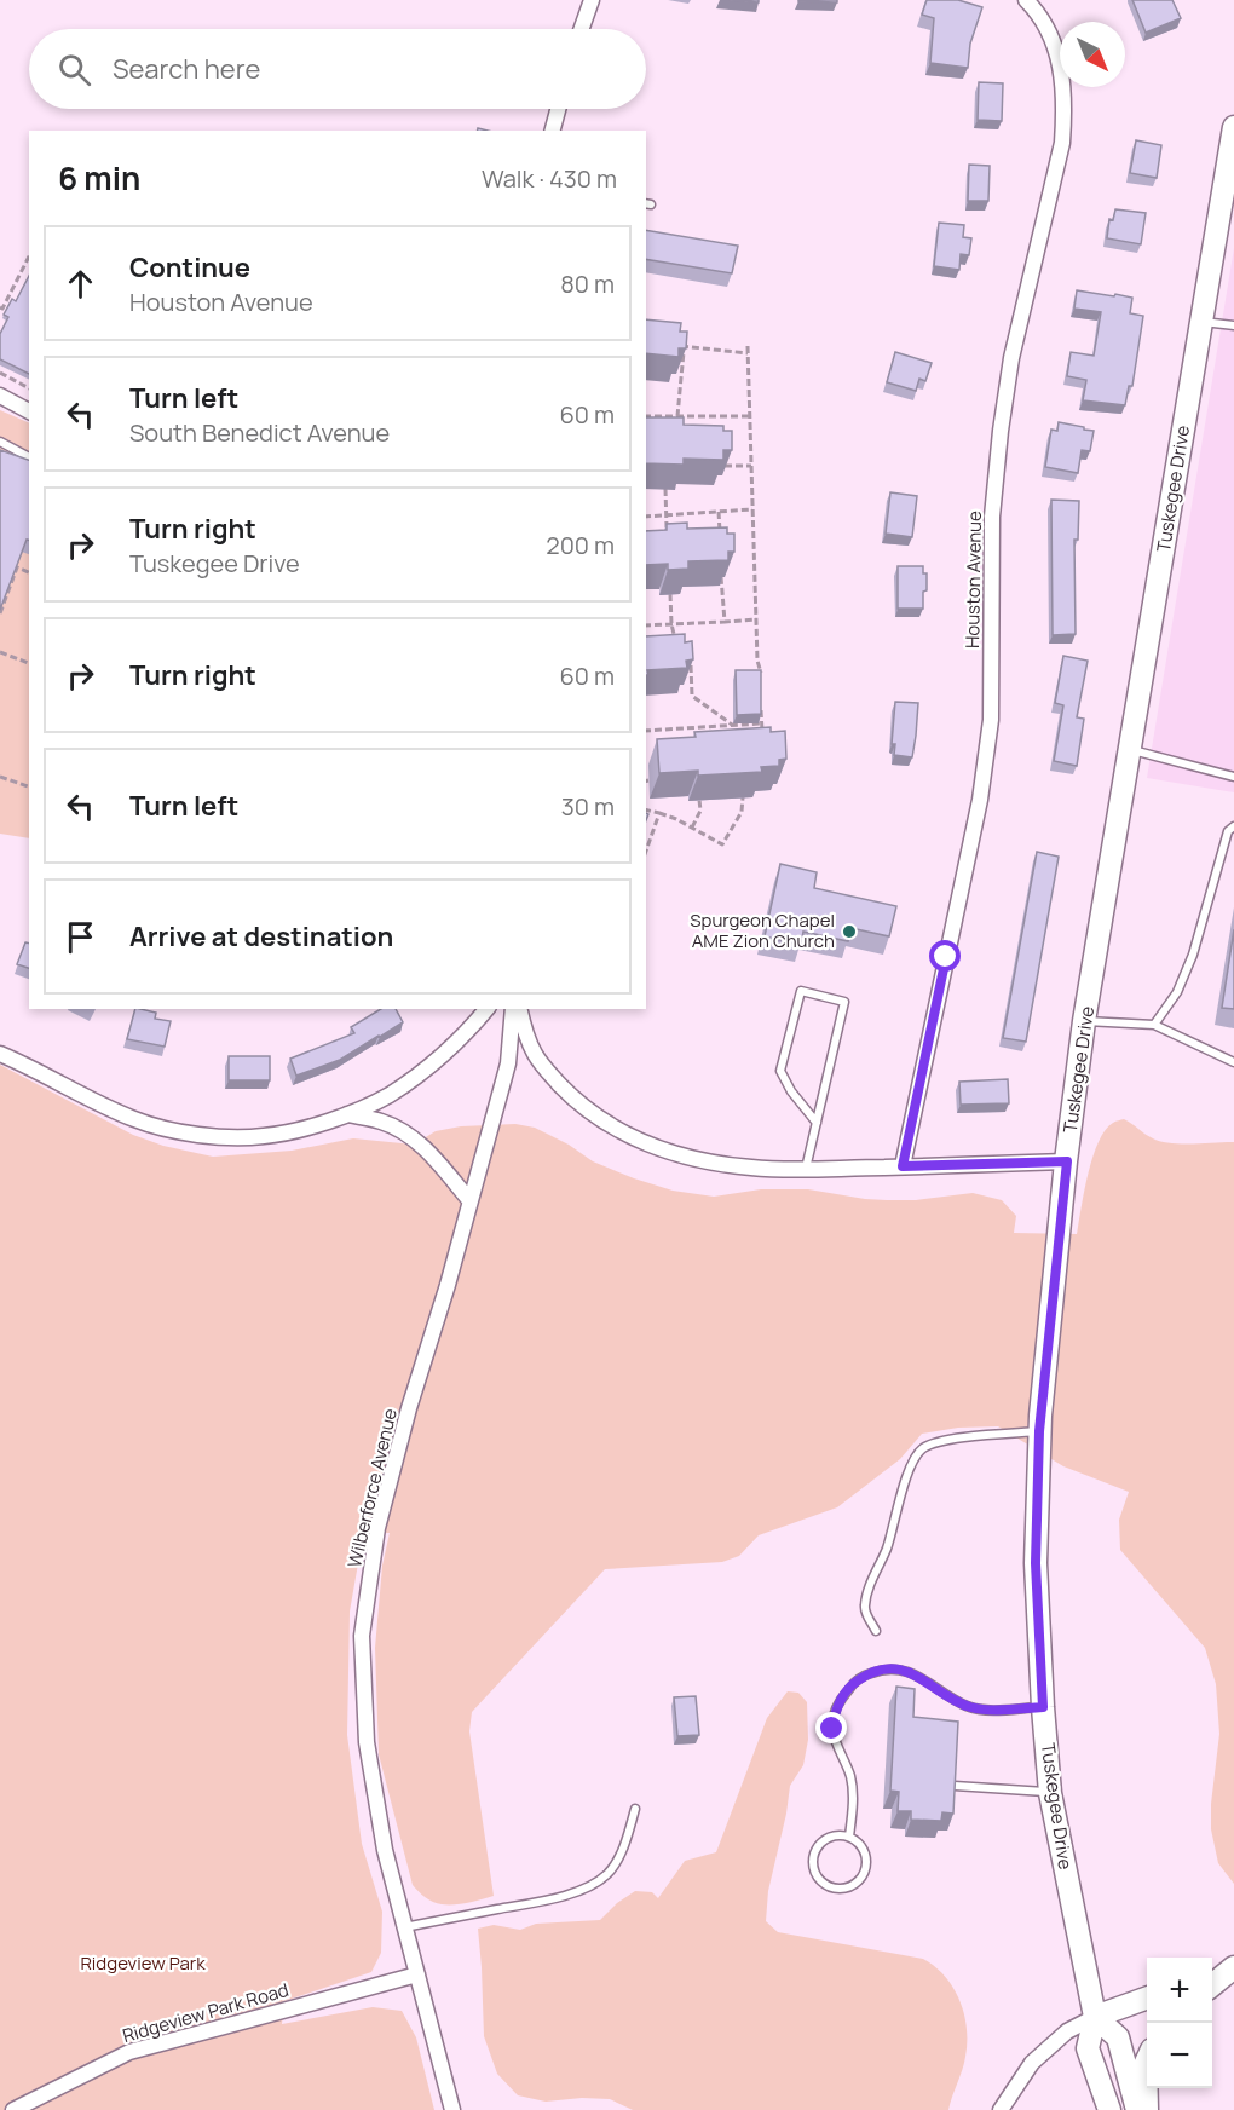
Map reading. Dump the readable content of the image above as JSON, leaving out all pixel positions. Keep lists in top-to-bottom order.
{
  "streets": {
    "street": [
      "Tuskegee Drive",
      "Houston Avenue",
      "Wilberforce Avenue",
      "Ridgeview Park Road"
    ]
  },
  "crossings": [
    ["Wilberforce Avenue", "Ridgeview Park Road"]
  ],
  "parks": ["Ridgeview Park"],
  "places": ["Spurgeon Chapel AME Zion Church"],
  "north": "bottom right",
  "page": {
    "search": "Search here",
    "heading": ["6 min", "Walk · 430 m"],
    "list": [
      ["Continue", "Houston Avenue", "80 m"],
      ["Turn left", "South Benedict Avenue", "60 m"],
      ["Turn right", "Tuskegee Drive", "200 m"],
      ["Turn right", "60 m"],
      ["Turn left", "30 m"],
      "Arrive at destination"
    ],
    "map_buttons": ["+", "−"]
  }
}
